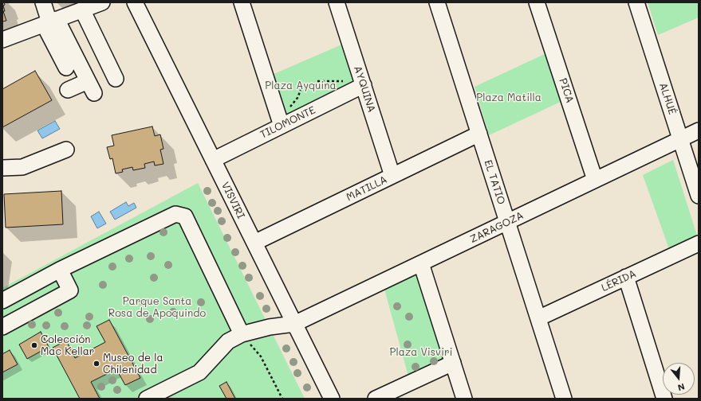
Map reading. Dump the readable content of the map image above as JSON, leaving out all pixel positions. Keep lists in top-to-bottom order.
{
  "streets": {
    "street": [
      "AYQUINA",
      "PICA",
      "ALHUÉ",
      "TILOMONTE",
      "EL TATIO",
      "MATILLA",
      "VISVIRI",
      "ZARAGOZA",
      "LÉRIDA"
    ]
  },
  "crossings": [
    ["AYQUINA", "TILOMONTE"],
    ["AYQUINA", "MATILLA"],
    ["PICA", "ZARAGOZA"],
    ["ALHUÉ", "ZARAGOZA"],
    ["TILOMONTE", "VISVIRI"],
    ["EL TATIO", "MATILLA"],
    ["EL TATIO", "ZARAGOZA"],
    ["EL TATIO", "LÉRIDA"],
    ["MATILLA", "VISVIRI"],
    ["VISVIRI", "ZARAGOZA"]
  ],
  "parks": [
    "Plaza Ayquina",
    "Plaza Matilla",
    "Parque Santa Rosa de Apoquindo",
    "Plaza Visviri"
  ],
  "places": ["Colección Mac Kellar", "Museo de la Chilenidad"],
  "north": "bottom"
}
